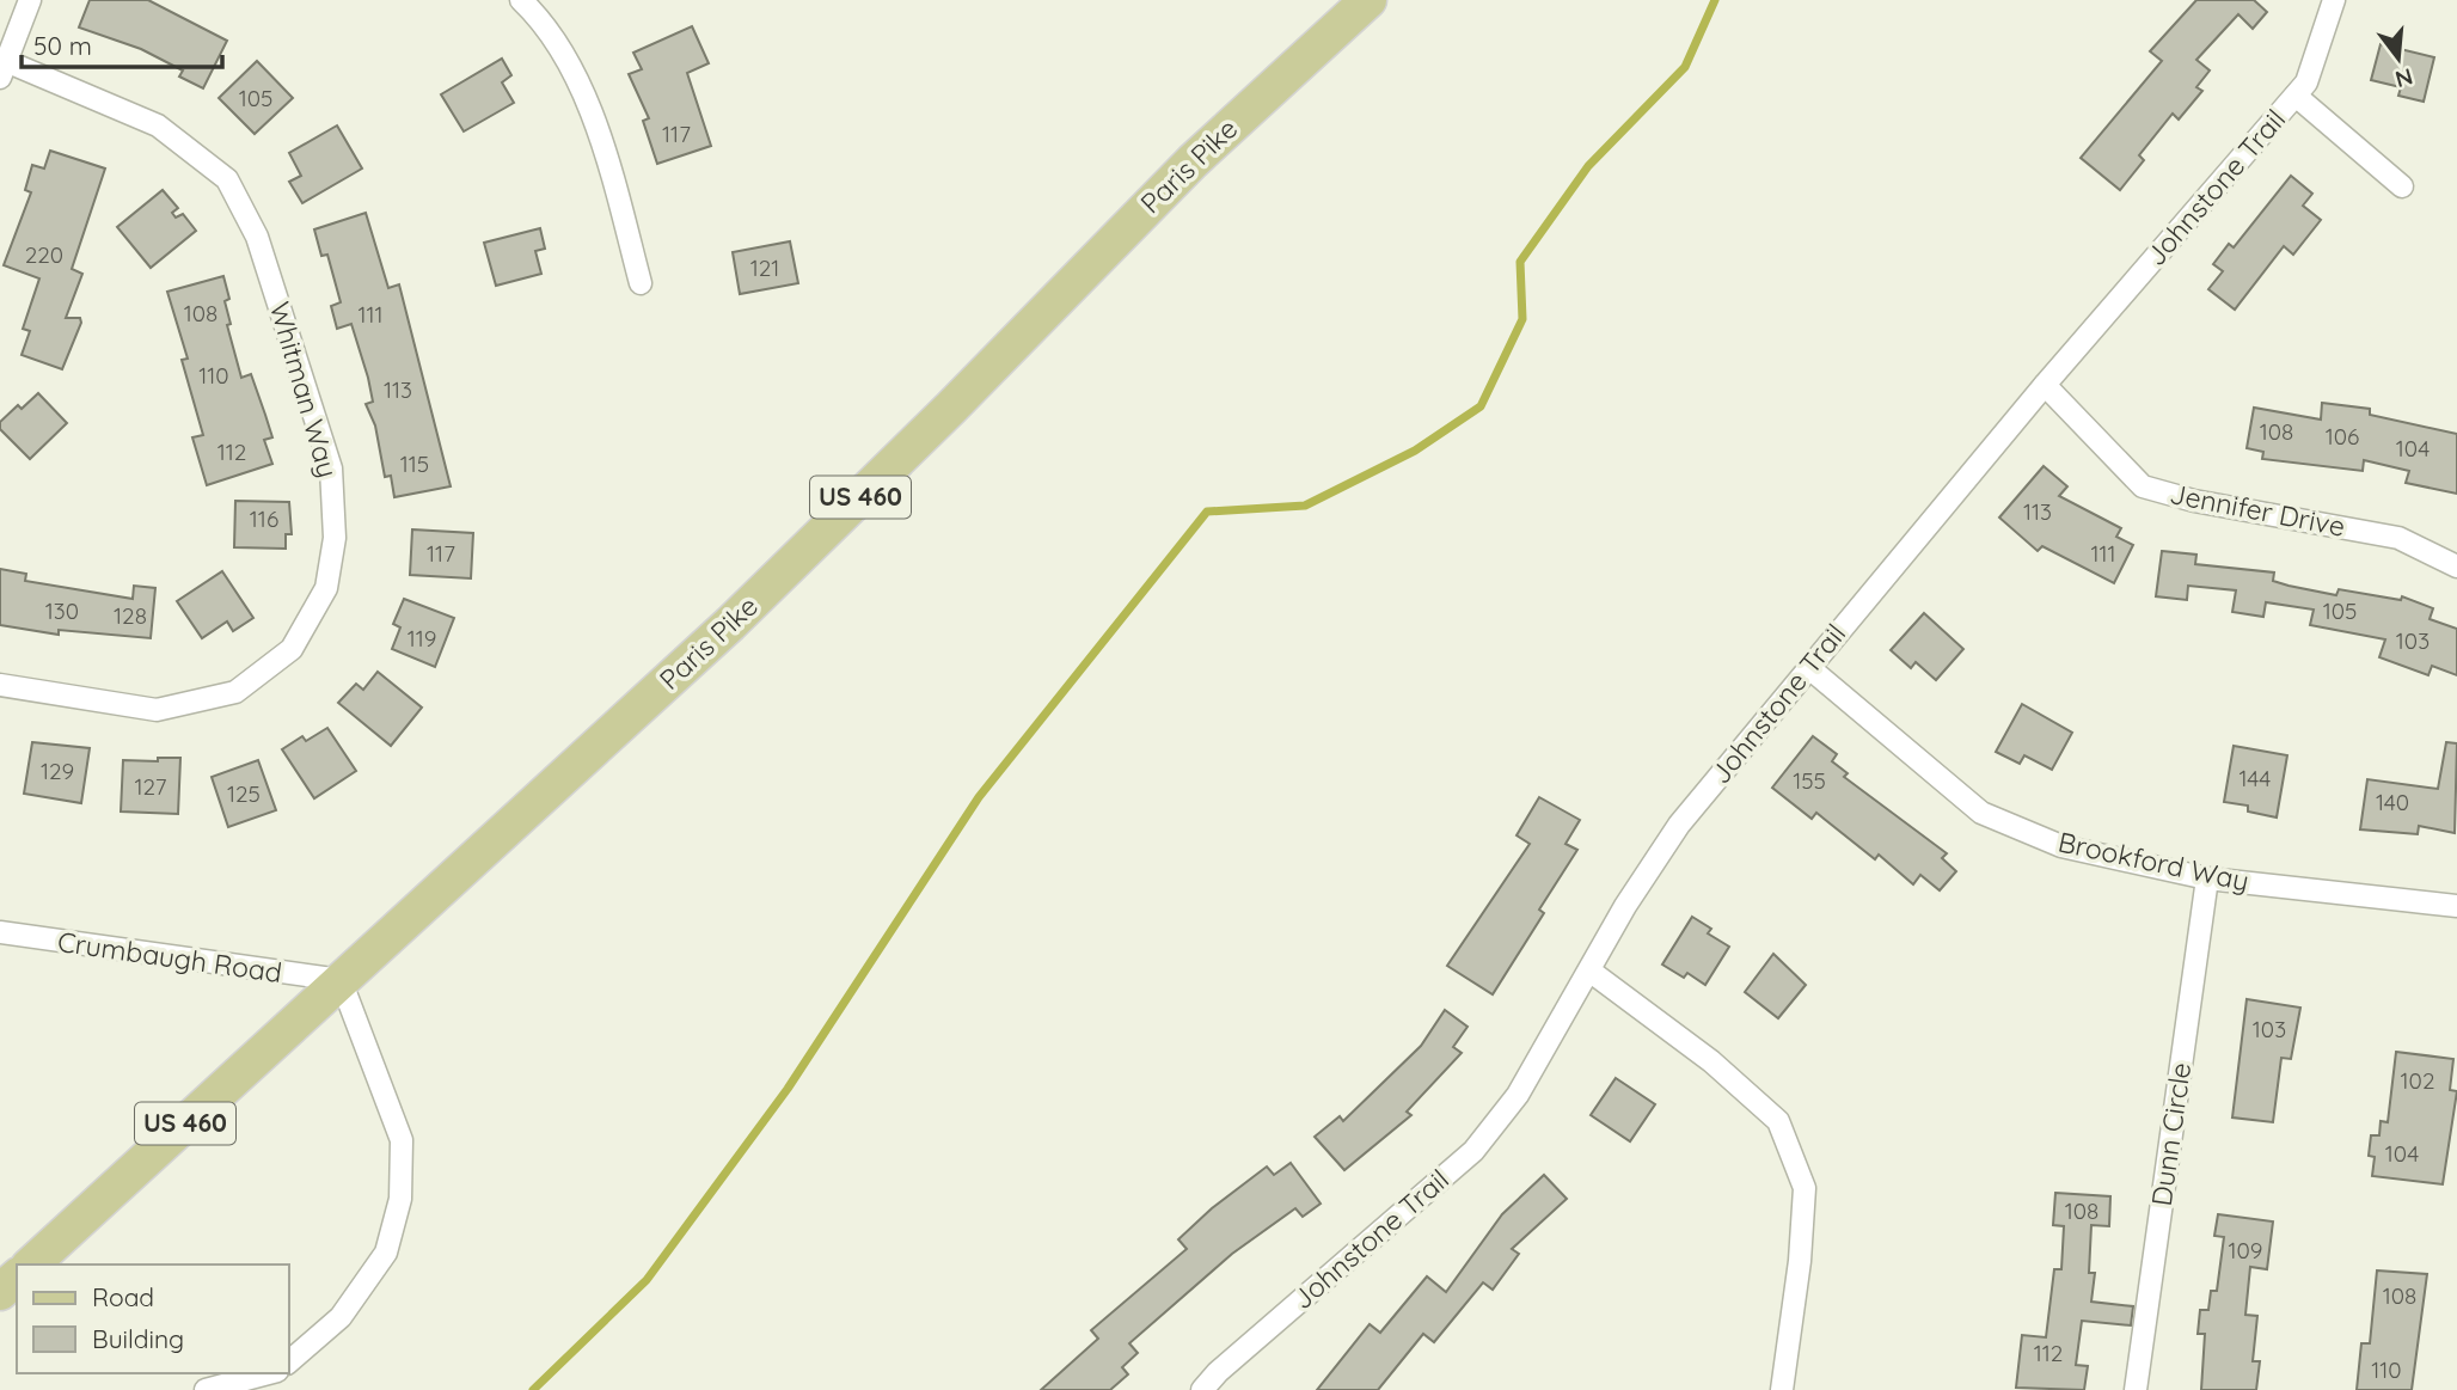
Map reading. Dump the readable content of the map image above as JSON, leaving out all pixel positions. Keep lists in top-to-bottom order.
{
  "streets": {
    "main road": ["Paris Pike", "US 460"],
    "street": [
      "Johnstone Trail",
      "Whitman Way",
      "Jennifer Drive",
      "Brookford Way",
      "Crumbaugh Road",
      "Dunn Circle"
    ]
  },
  "crossings": [
    ["Paris Pike", "Crumbaugh Road"],
    ["Johnstone Trail", "Jennifer Drive"],
    ["Johnstone Trail", "Brookford Way"],
    ["Brookford Way", "Dunn Circle"]
  ],
  "house_numbers": [
    "105",
    "117",
    "220",
    "121",
    "108",
    "111",
    "110",
    "113",
    "108",
    "106",
    "104",
    "112",
    "115",
    "113",
    "116",
    "117",
    "111",
    "130",
    "105",
    "128",
    "119",
    "103",
    "129",
    "144",
    "155",
    "127",
    "125",
    "140",
    "103",
    "102",
    "104",
    "108",
    "109",
    "108",
    "112",
    "110"
  ],
  "legend": ["Road", "Building"],
  "scale_bar": "50 m",
  "north": "bottom"
}
